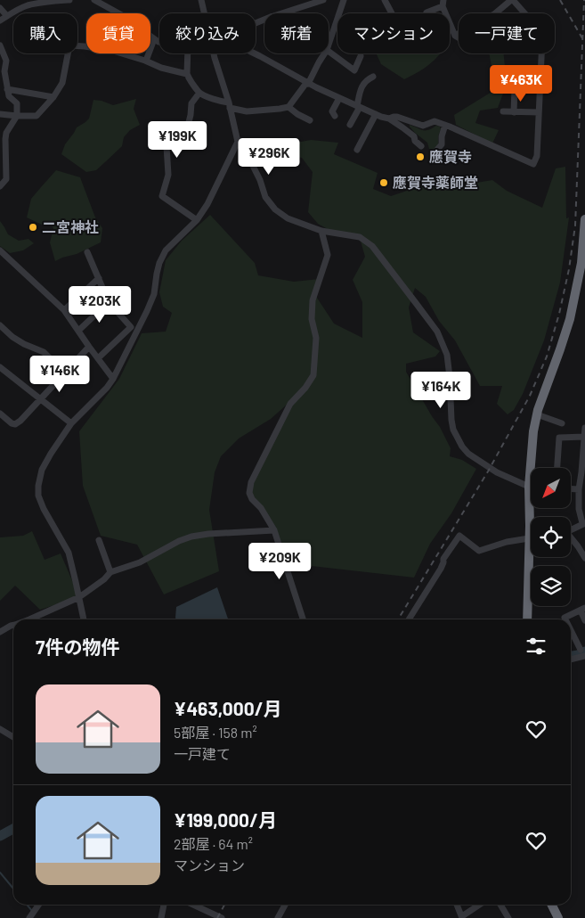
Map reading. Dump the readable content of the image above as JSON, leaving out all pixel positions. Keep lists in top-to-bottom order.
{
  "places": ["應賀寺", "應賀寺薬師堂", "二宮神社"],
  "north": "bottom left",
  "page": {
    "chip": [
      "購入",
      "賃貸",
      "絞り込み",
      "新着",
      "マンション",
      "一戸建て"
    ],
    "price": [
      "¥463K",
      "¥199K",
      "¥296K",
      "¥203K",
      "¥146K",
      "¥164K",
      "¥209K"
    ],
    "heading": "7件の物件",
    "list": [
      {
        "name": "¥463,000/月",
        "note": "5部屋 · 158 m² · 一戸建て"
      },
      {
        "name": "¥199,000/月",
        "note": "2部屋 · 64 m² · マンション"
      }
    ]
  }
}
